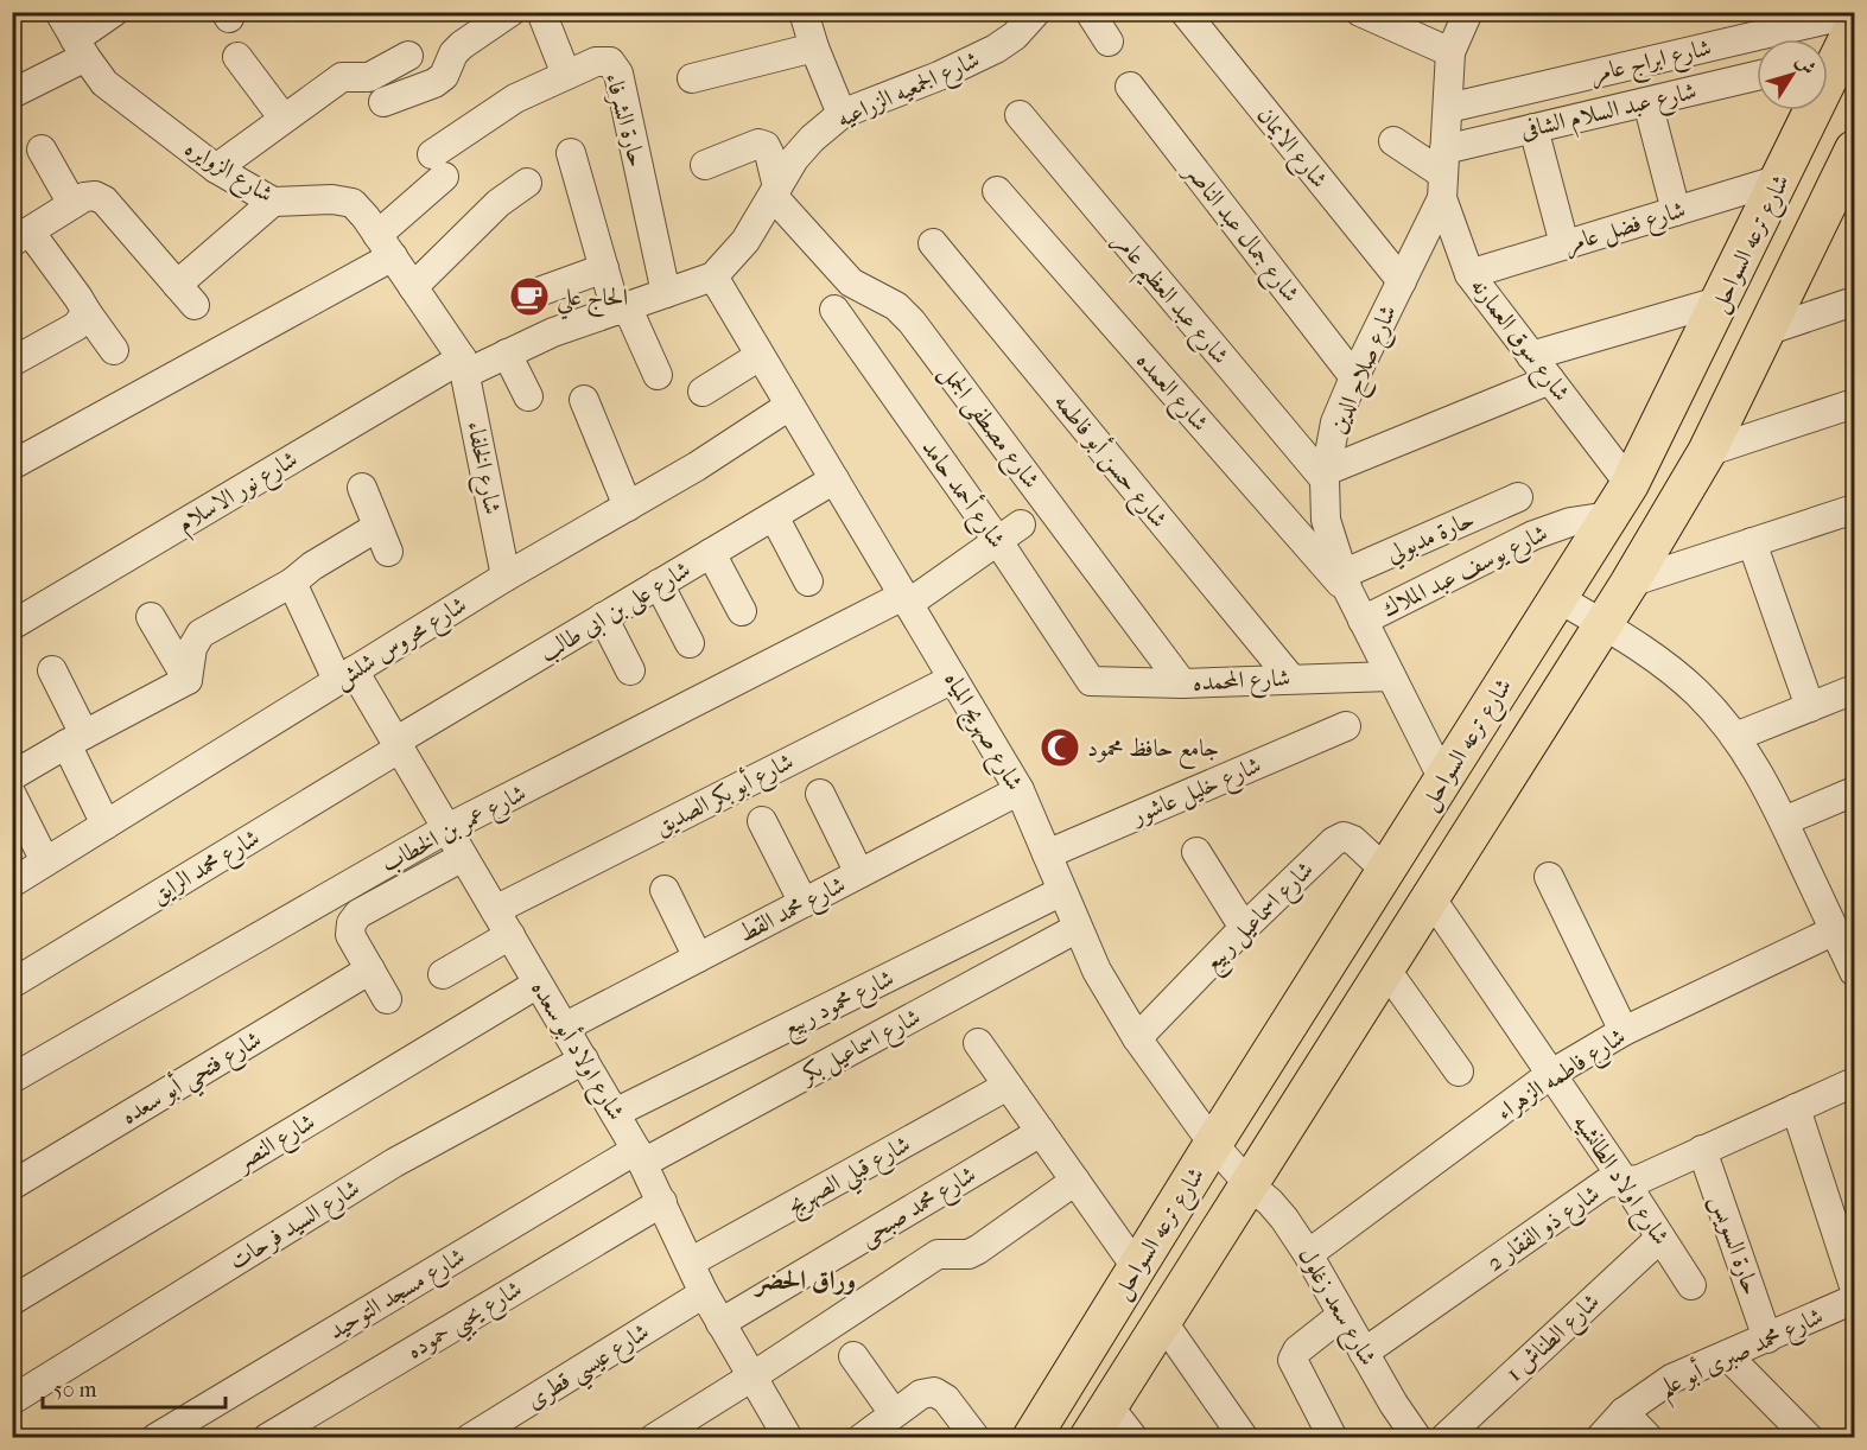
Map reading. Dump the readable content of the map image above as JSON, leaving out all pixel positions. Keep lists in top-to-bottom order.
{
  "streets": {
    "main road": ["شارع ترعه السواحل"],
    "street": [
      "شارع ابراج عامر",
      "شارع الجمعيه الزراعيه",
      "شارع عبد السلام الشافى",
      "حارة الشرفاء",
      "شارع الايمان",
      "شارع الزوايره",
      "شارع فضل عامر",
      "شارع جمال عبد الناصر",
      "شارع عبد العظيم عامر",
      "شارع سوق العمارنه",
      "شارع صلاح الدين",
      "شارع العمده",
      "شارع مصطفى الجمل",
      "شارع حسن أبو فاطمه",
      "شارع الخلفاء",
      "شارع نور الاسلام",
      "شارع أحمد حامد",
      "حارة مدبولي",
      "شارع يوسف عبد الملاك",
      "شارع على بن ابى طالب",
      "شارع محروس شلش",
      "شارع المحمده",
      "شارع صهريج المياه",
      "شارع خليل عاشور",
      "شارع أبو بكر الصديق",
      "شارع عمر بن الخطاب",
      "شارع محمد الرايق",
      "شارع محمد القط",
      "شارع اسماعيل ربيع",
      "شارع محمود ربيع",
      "شارع اسماعيل بكر",
      "شارع اولاد أبو سعده",
      "شارع فاطمه الزهراء",
      "شارع فتحي أبو سعده",
      "شارع النصر",
      "شارع قبلي الصهريج",
      "شارع اولاد الطانشيه",
      "شارع محمد صبحى",
      "شارع السيد فرحات",
      "شارع ذو الفقار 2",
      "حارة السويس",
      "شارع مسجد التوحيد",
      "شارع سعد زغلول",
      "شارع يحيي حموده",
      "شارع الطناش 1",
      "شارع محمد صبرى أبو علم",
      "شارع عيسي قطرى"
    ]
  },
  "crossings": [
    ["شارع ابراج عامر", "شارع سوق العمارنه"],
    ["شارع الجمعيه الزراعيه", "شارع مصطفى الجمل"],
    ["شارع الجمعيه الزراعيه", "شارع نور الاسلام"],
    ["شارع الجمعيه الزراعيه", "شارع صهريج المياه"],
    ["شارع عبد السلام الشافى", "شارع سوق العمارنه"],
    ["شارع عبد السلام الشافى", "شارع صلاح الدين"],
    ["حارة الشرفاء", "شارع الزوايره"],
    ["حارة الشرفاء", "شارع نور الاسلام"],
    ["شارع الايمان", "شارع صلاح الدين"],
    ["شارع الزوايره", "شارع الخلفاء"],
    ["شارع الزوايره", "شارع نور الاسلام"],
    ["شارع فضل عامر", "شارع ترعه السواحل"],
    ["شارع فضل عامر", "شارع سوق العمارنه"],
    ["شارع جمال عبد الناصر", "شارع صلاح الدين"],
    ["شارع ترعه السواحل", "شارع سوق العمارنه"],
    ["شارع ترعه السواحل", "شارع صلاح الدين"],
    ["شارع ترعه السواحل", "شارع يوسف عبد الملاك"],
    ["شارع ترعه السواحل", "شارع صهريج المياه"],
    ["شارع ترعه السواحل", "شارع اسماعيل ربيع"],
    ["شارع عبد العظيم عامر", "شارع صلاح الدين"],
    ["شارع سوق العمارنه", "شارع صلاح الدين"],
    ["شارع صلاح الدين", "شارع العمده"],
    ["شارع صلاح الدين", "حارة مدبولي"],
    ["شارع صلاح الدين", "شارع يوسف عبد الملاك"],
    ["شارع صلاح الدين", "شارع المحمده"],
    ["شارع العمده", "حارة مدبولي"],
    ["شارع مصطفى الجمل", "شارع المحمده"],
    ["شارع حسن أبو فاطمه", "شارع المحمده"],
    ["شارع الخلفاء", "شارع نور الاسلام"],
    ["شارع الخلفاء", "شارع محروس شلش"],
    ["شارع نور الاسلام", "شارع صهريج المياه"],
    ["شارع أحمد حامد", "شارع المحمده"],
    ["شارع أحمد حامد", "شارع عمر بن الخطاب"],
    ["شارع على بن ابى طالب", "شارع صهريج المياه"],
    ["شارع على بن ابى طالب", "شارع محمد الرايق"],
    ["شارع على بن ابى طالب", "شارع اولاد أبو سعده"],
    ["شارع محروس شلش", "شارع صهريج المياه"],
    ["شارع محروس شلش", "شارع اولاد أبو سعده"],
    ["شارع صهريج المياه", "شارع خليل عاشور"],
    ["شارع صهريج المياه", "شارع أبو بكر الصديق"],
    ["شارع صهريج المياه", "شارع عمر بن الخطاب"],
    ["شارع صهريج المياه", "شارع محمد القط"],
    ["شارع صهريج المياه", "شارع اسماعيل ربيع"],
    ["شارع صهريج المياه", "شارع محمود ربيع"],
    ["شارع صهريج المياه", "شارع اسماعيل بكر"],
    ["شارع صهريج المياه", "شارع سعد زغلول"],
    ["شارع أبو بكر الصديق", "شارع اولاد أبو سعده"],
    ["شارع عمر بن الخطاب", "شارع اولاد أبو سعده"],
    ["شارع محمد الرايق", "شارع اولاد أبو سعده"],
    ["شارع محمد القط", "شارع اولاد أبو سعده"],
    ["شارع محمود ربيع", "شارع اولاد أبو سعده"],
    ["شارع اسماعيل بكر", "شارع اولاد أبو سعده"],
    ["شارع اسماعيل بكر", "شارع مسجد التوحيد"],
    ["شارع اولاد أبو سعده", "شارع النصر"],
    ["شارع اولاد أبو سعده", "شارع قبلي الصهريج"],
    ["شارع اولاد أبو سعده", "شارع محمد صبحى"],
    ["شارع اولاد أبو سعده", "شارع السيد فرحات"],
    ["شارع اولاد أبو سعده", "شارع مسجد التوحيد"],
    ["شارع اولاد أبو سعده", "شارع يحيي حموده"],
    ["شارع اولاد أبو سعده", "شارع عيسي قطرى"],
    ["شارع فاطمه الزهراء", "شارع اولاد الطانشيه"],
    ["شارع فاطمه الزهراء", "شارع سعد زغلول"],
    ["شارع اولاد الطانشيه", "شارع ذو الفقار 2"],
    ["شارع اولاد الطانشيه", "شارع الطناش 1"],
    ["شارع ذو الفقار 2", "حارة السويس"],
    ["شارع ذو الفقار 2", "شارع سعد زغلول"],
    ["حارة السويس", "شارع محمد صبرى أبو علم"]
  ],
  "districts": ["وراق الحضر"],
  "places": {
    "cafe": ["الحاج علي"],
    "mosque": ["جامع حافظ محمود"]
  },
  "scale_bar": "50 m",
  "north": "top right"
}
